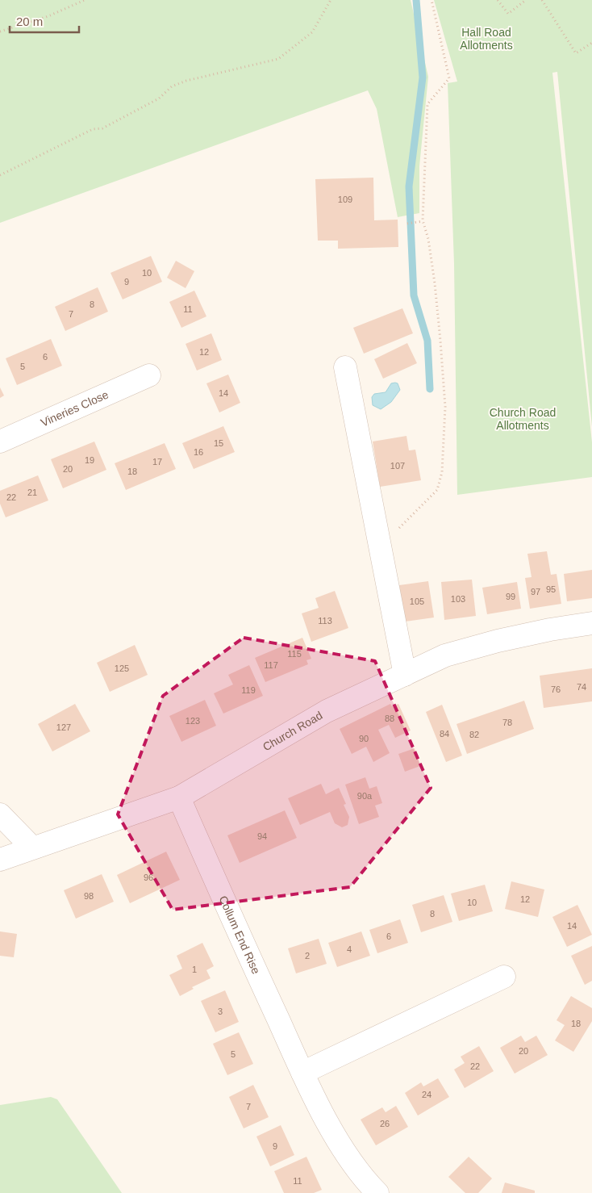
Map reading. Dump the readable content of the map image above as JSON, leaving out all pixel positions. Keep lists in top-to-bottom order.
{
  "streets": {
    "street": ["Vineries Close", "Church Road", "Collum End Rise"]
  },
  "crossings": [
    ["Church Road", "Collum End Rise"]
  ],
  "parks": ["Hall Road Allotments", "Church Road Allotments"],
  "house_numbers": [
    "109",
    "10",
    "9",
    "8",
    "11",
    "7",
    "12",
    "6",
    "5",
    "14",
    "15",
    "16",
    "19",
    "17",
    "107",
    "20",
    "18",
    "21",
    "22",
    "95",
    "97",
    "99",
    "103",
    "105",
    "113",
    "115",
    "117",
    "125",
    "74",
    "76",
    "119",
    "88",
    "123",
    "78",
    "127",
    "84",
    "82",
    "90",
    "90a",
    "94",
    "96",
    "98",
    "12",
    "10",
    "8",
    "14",
    "6",
    "4",
    "2",
    "1",
    "3",
    "18",
    "20",
    "5",
    "22",
    "24",
    "7",
    "26",
    "9",
    "11"
  ],
  "scale_bar": "20 m"
}
